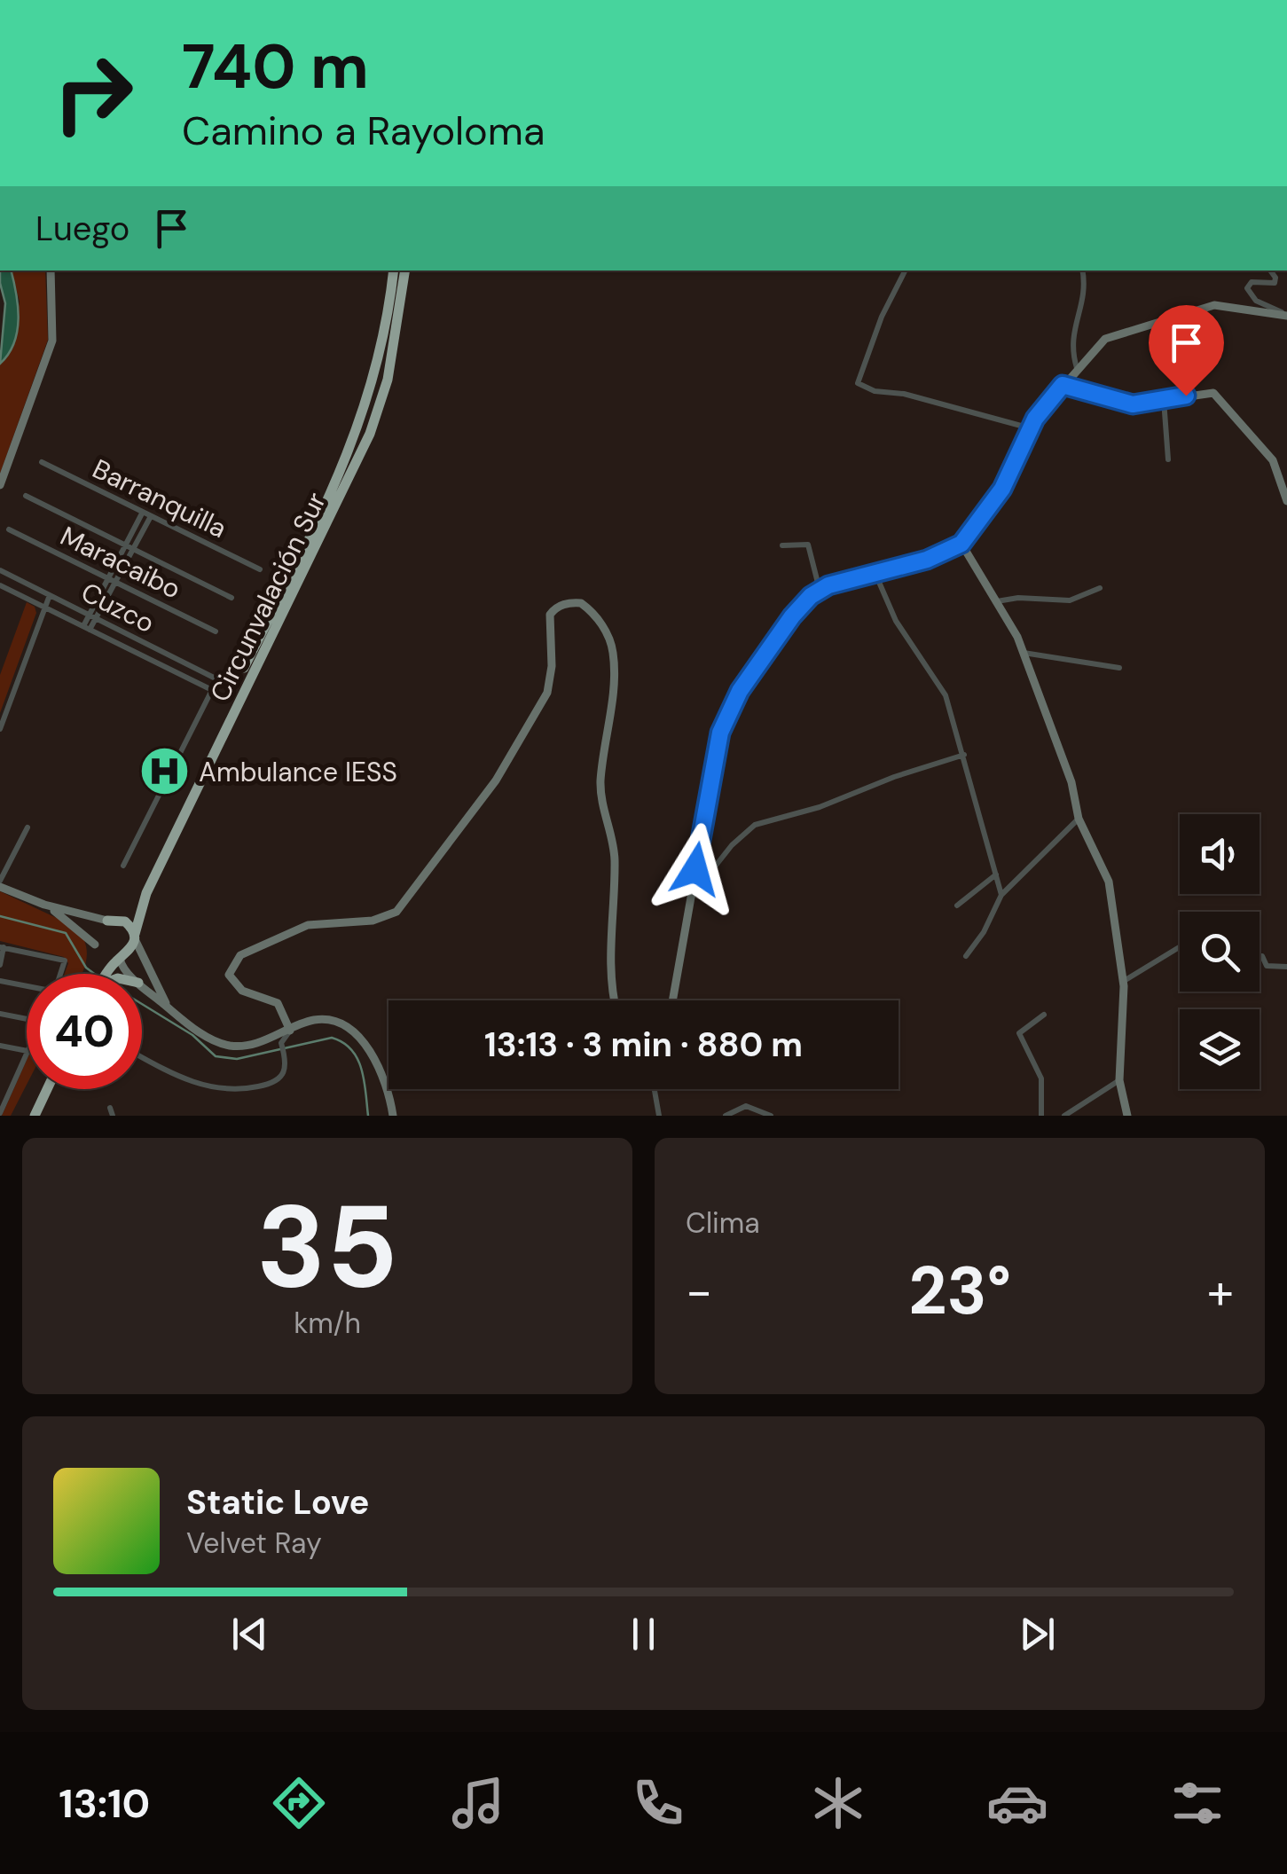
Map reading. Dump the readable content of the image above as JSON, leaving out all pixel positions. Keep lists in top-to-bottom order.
{
  "streets": {
    "highway": ["Circunvalación Sur"],
    "street": ["Barranquilla", "Maracaibo", "Cuzco"]
  },
  "places": {
    "hospital": ["Ambulance IESS"]
  },
  "page": {
    "turn": ["740 m", "Camino a Rayoloma"],
    "then": "Luego",
    "limit": "40",
    "trip": "13:13 · 3 min · 880 m",
    "tile": [
      ["35", "km/h"],
      "Clima"
    ],
    "heat": ["−", "23°", "+"],
    "song": ["Static Love", "Velvet Ray"],
    "tabs": "13:10"
  }
}
